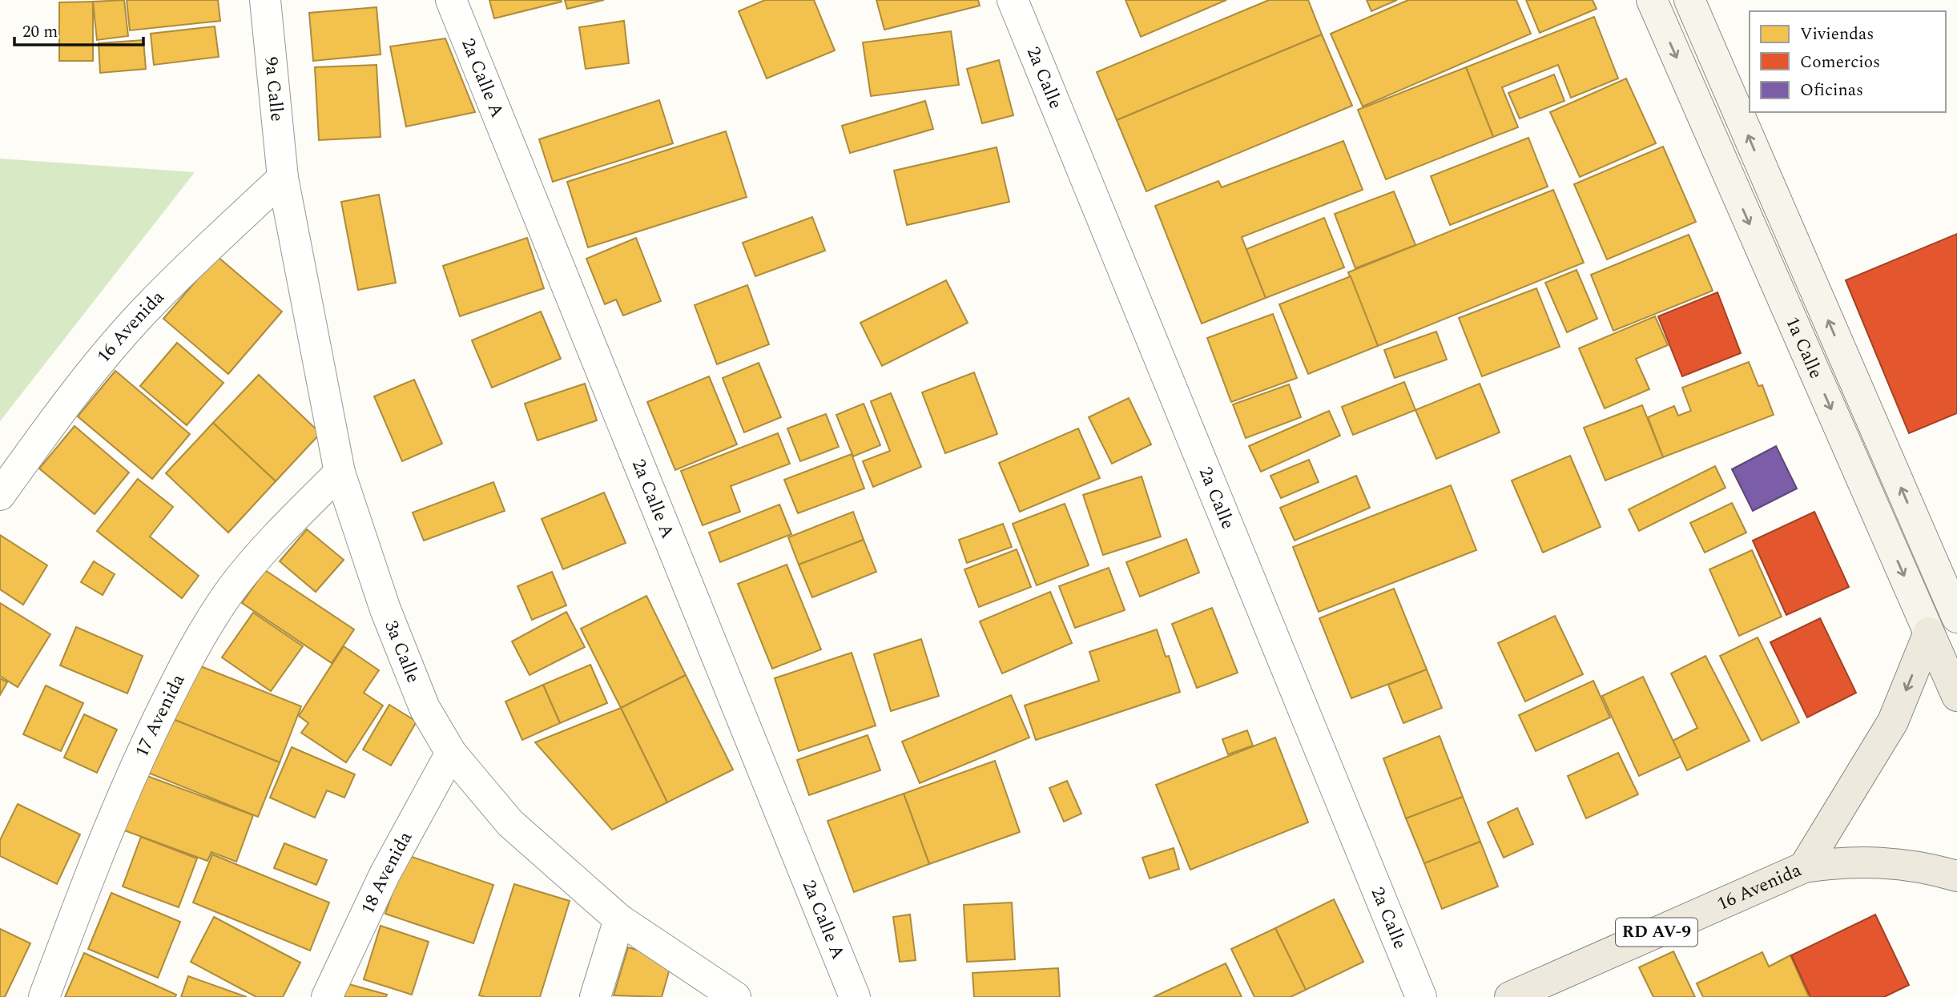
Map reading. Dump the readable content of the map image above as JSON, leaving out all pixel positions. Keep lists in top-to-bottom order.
{
  "streets": {
    "main road": ["16 Avenida", "1a Calle", "RD AV-9"],
    "street": [
      "2a Calle A",
      "2a Calle",
      "9a Calle",
      "3a Calle",
      "17 Avenida",
      "18 Avenida"
    ]
  },
  "crossings": [
    ["9a Calle", "16 Avenida"],
    ["9a Calle", "3a Calle"],
    ["16 Avenida", "3a Calle"],
    ["3a Calle", "17 Avenida"],
    ["3a Calle", "18 Avenida"]
  ],
  "legend": ["Viviendas", "Comercios", "Oficinas"],
  "scale_bar": "20 m"
}
